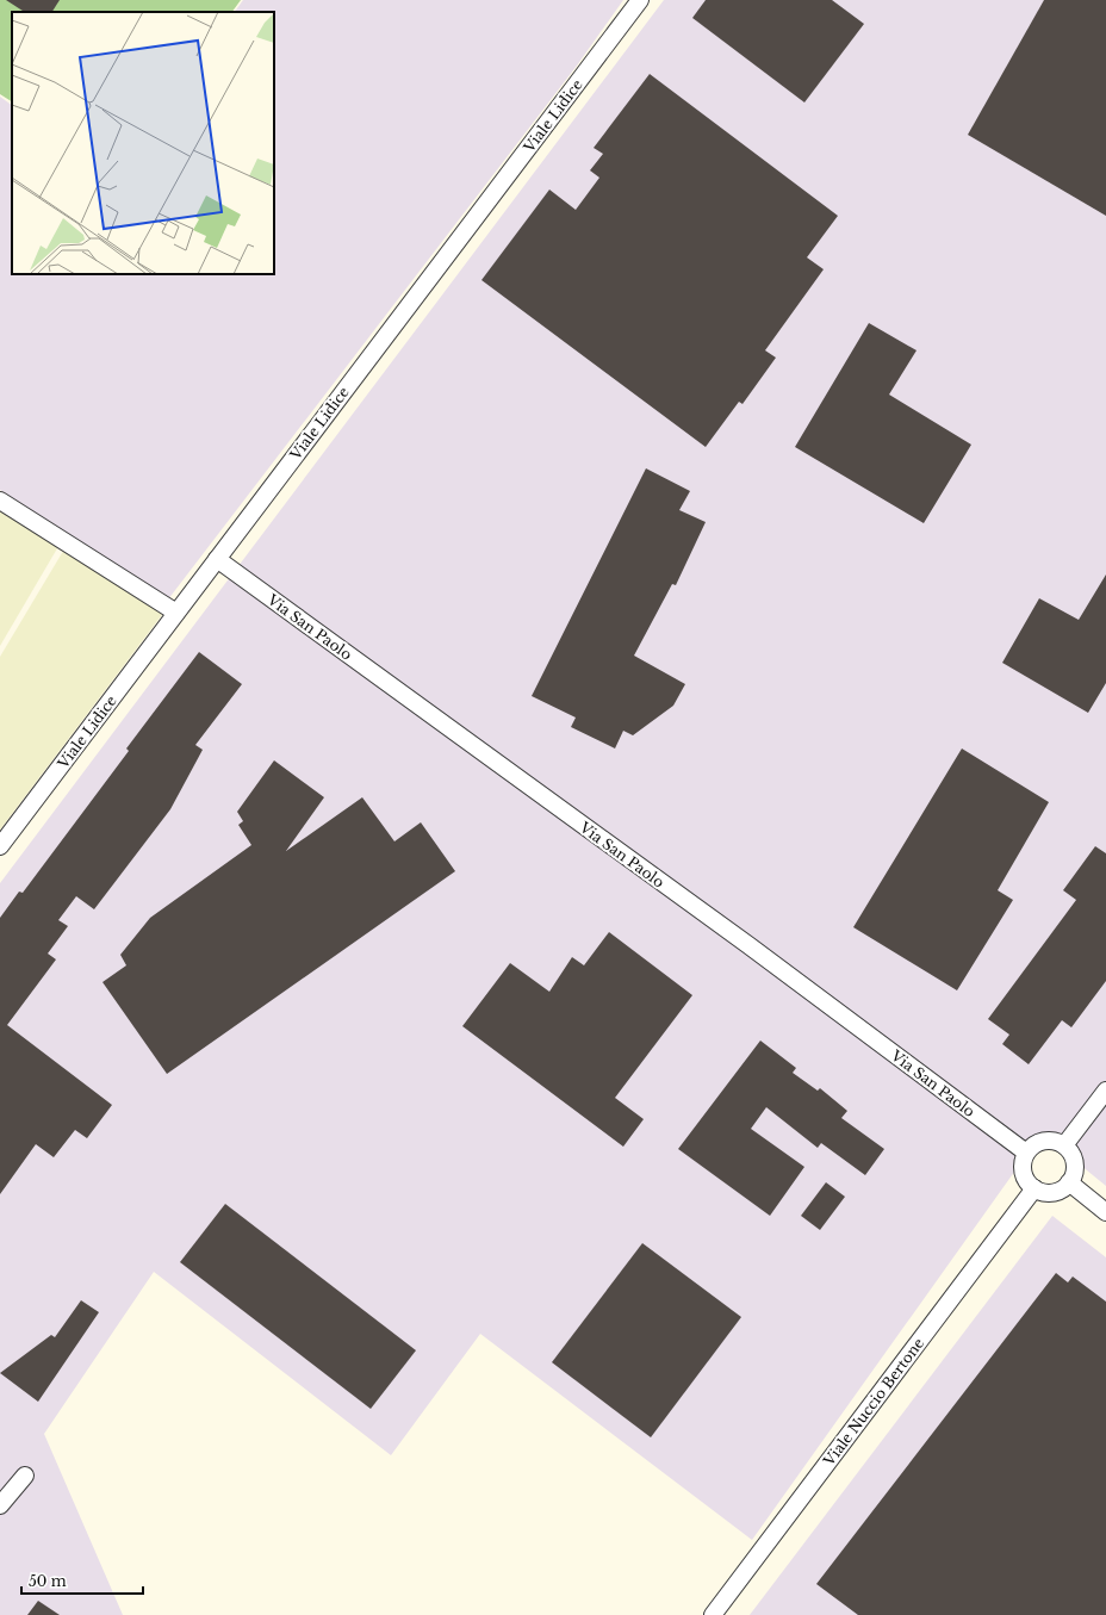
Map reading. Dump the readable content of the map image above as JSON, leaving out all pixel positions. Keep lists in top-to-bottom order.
{
  "streets": {
    "street": ["Viale Lidice", "Via San Paolo", "Viale Nuccio Bertone"]
  },
  "crossings": [
    ["Viale Lidice", "Via San Paolo"],
    ["Via San Paolo", "Viale Nuccio Bertone"]
  ],
  "scale_bar": "50 m"
}
